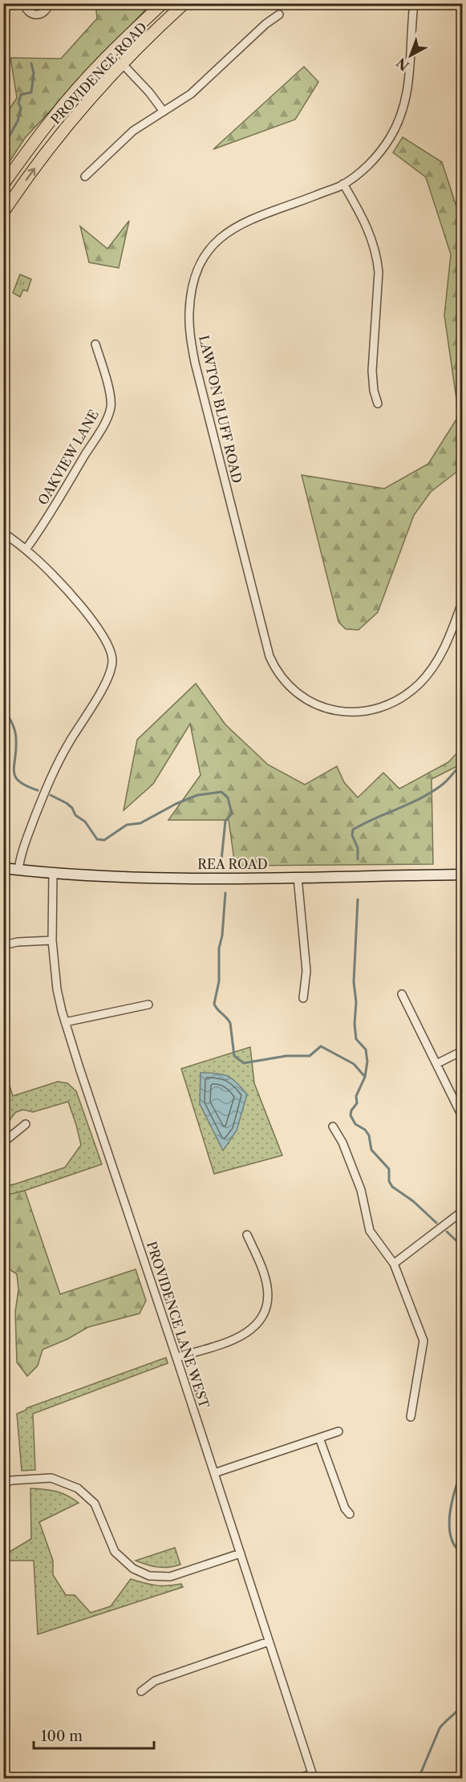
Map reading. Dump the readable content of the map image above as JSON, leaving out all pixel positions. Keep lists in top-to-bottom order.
{
  "streets": {
    "main road": ["PROVIDENCE ROAD", "REA ROAD"],
    "street": ["LAWTON BLUFF ROAD", "OAKVIEW LANE", "PROVIDENCE LANE WEST"]
  },
  "crossings": [
    ["REA ROAD", "PROVIDENCE LANE WEST"]
  ],
  "scale_bar": "100 m",
  "north": "bottom left"
}
